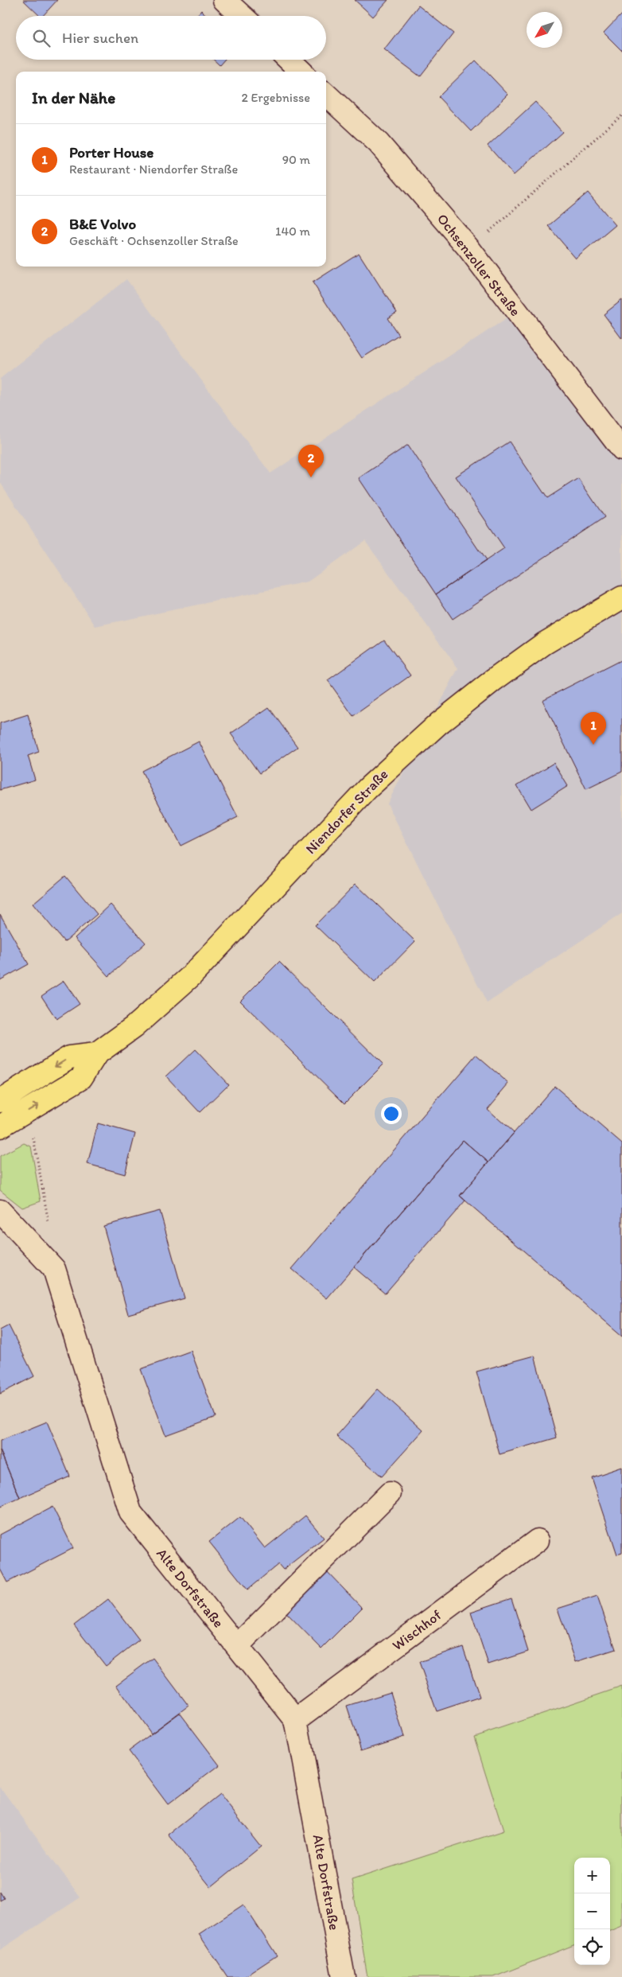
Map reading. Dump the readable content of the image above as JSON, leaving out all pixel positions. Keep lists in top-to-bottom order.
{
  "streets": {
    "main road": ["Niendorfer Straße"],
    "street": ["Ochsenzoller Straße", "Alte Dorfstraße", "Wischhof"]
  },
  "crossings": [
    ["Alte Dorfstraße", "Wischhof"]
  ],
  "north": "bottom left",
  "page": {
    "search": "Hier suchen",
    "heading": ["In der Nähe", "2 Ergebnisse"],
    "list": [
      {
        "mark": "1",
        "name": "Porter House",
        "note": "Restaurant · Niendorfer Straße",
        "value": "90 m"
      },
      {
        "mark": "2",
        "name": "B&E Volvo",
        "note": "Geschäft · Ochsenzoller Straße",
        "value": "140 m"
      }
    ],
    "pins": ["2", "1"],
    "map_buttons": ["+", "−"]
  }
}
